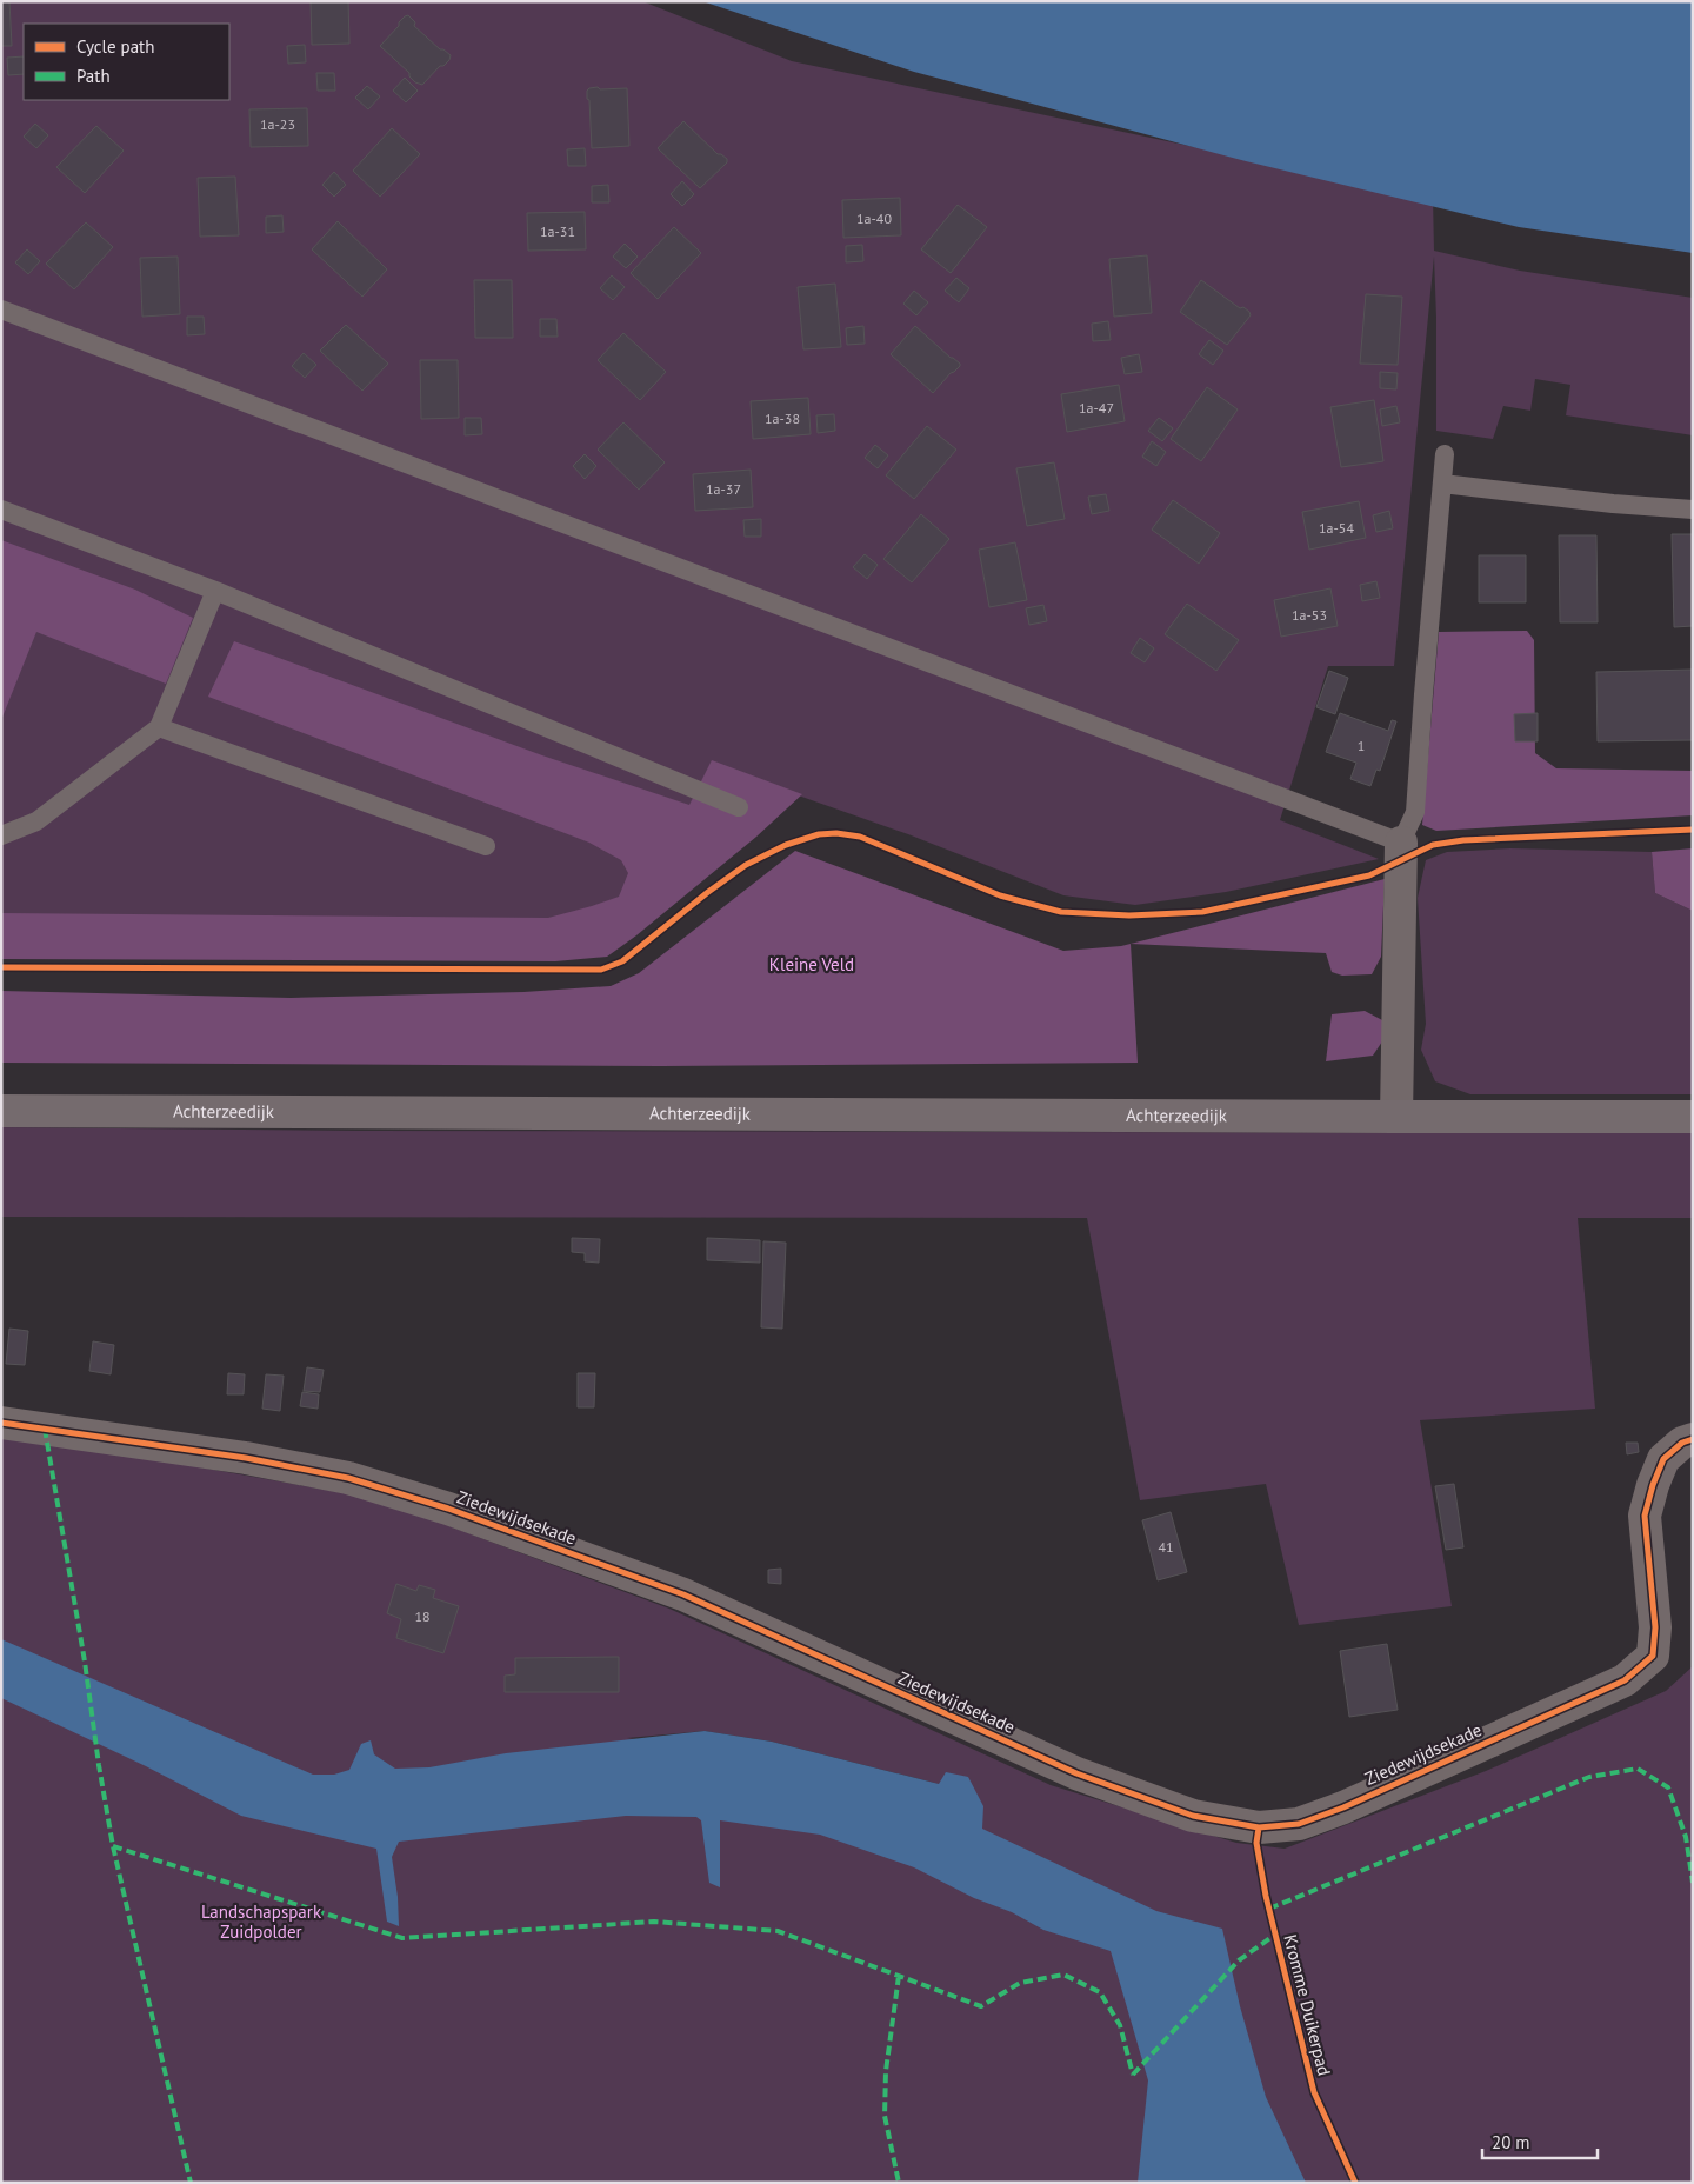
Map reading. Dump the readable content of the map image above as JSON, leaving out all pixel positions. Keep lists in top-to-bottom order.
{
  "streets": {
    "main road": ["Achterzeedijk"],
    "street": ["Ziedewijdsekade"],
    "cycle path": ["Kromme Duikerpad"]
  },
  "parks": ["Kleine Veld", "Landschapspark Zuidpolder"],
  "house_numbers": [
    "1a-23",
    "1a-40",
    "1a-31",
    "1a-47",
    "1a-38",
    "1a-37",
    "1a-54",
    "1a-53",
    "1",
    "41",
    "18"
  ],
  "legend": ["Cycle path", "Path"],
  "scale_bar": "20 m"
}
